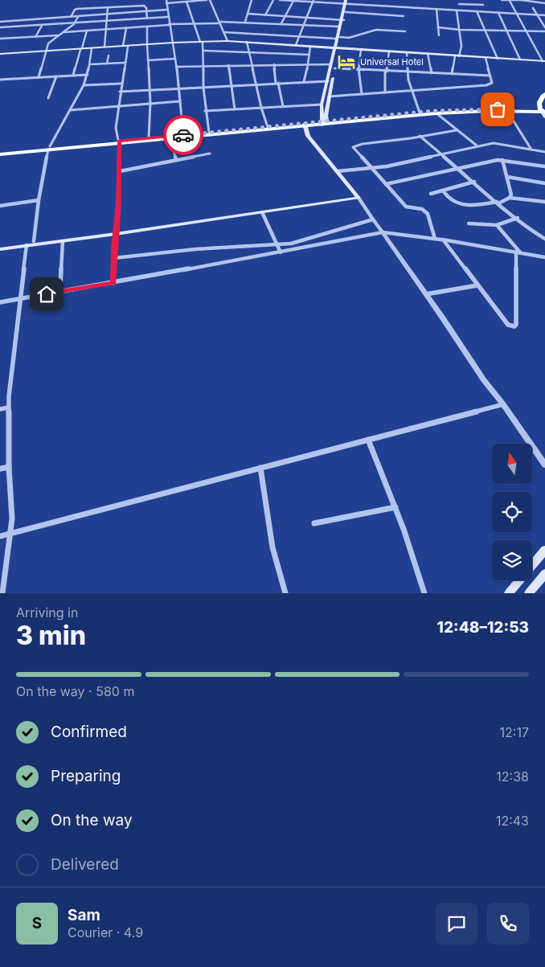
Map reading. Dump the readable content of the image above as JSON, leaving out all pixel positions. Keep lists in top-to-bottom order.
{
  "places": {
    "hotel": ["Universal Hotel"]
  },
  "north": "top",
  "page": {
    "heading": ["3 min", "Arriving in", "12:48–12:53"],
    "panel": ["Sam", "Courier · 4.9"],
    "bar": "On the way · 580 m",
    "list": [
      ["Confirmed", "12:17"],
      ["Preparing", "12:38"],
      ["On the way", "12:43"],
      "Delivered"
    ],
    "round": "S"
  }
}
